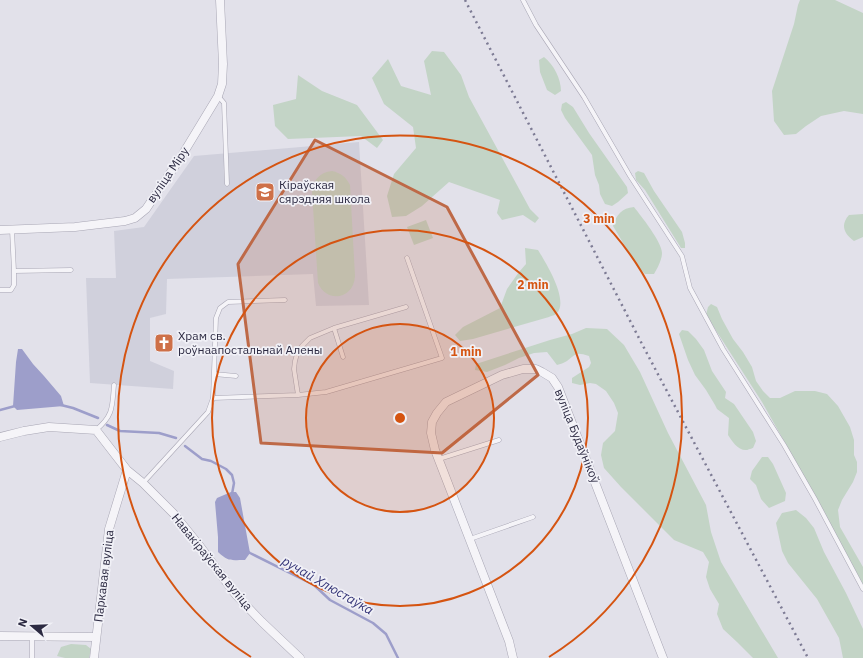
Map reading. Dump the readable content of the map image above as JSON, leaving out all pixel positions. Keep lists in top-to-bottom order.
{
  "streets": {
    "street": [
      "вуліца Міру",
      "вуліца Будаўнікоў",
      "Навакіраўская вуліца",
      "Паркавая вуліца"
    ]
  },
  "crossings": [
    ["Навакіраўская вуліца", "Паркавая вуліца"]
  ],
  "water": ["ручай Хлюстаўка"],
  "places": {
    "school or university": ["Кіраўская сярэдняя школа"],
    "church": ["Храм св. роўнаапостальнай Алены"]
  },
  "north": "left",
  "rings": ["3 min", "2 min", "1 min"]
}
